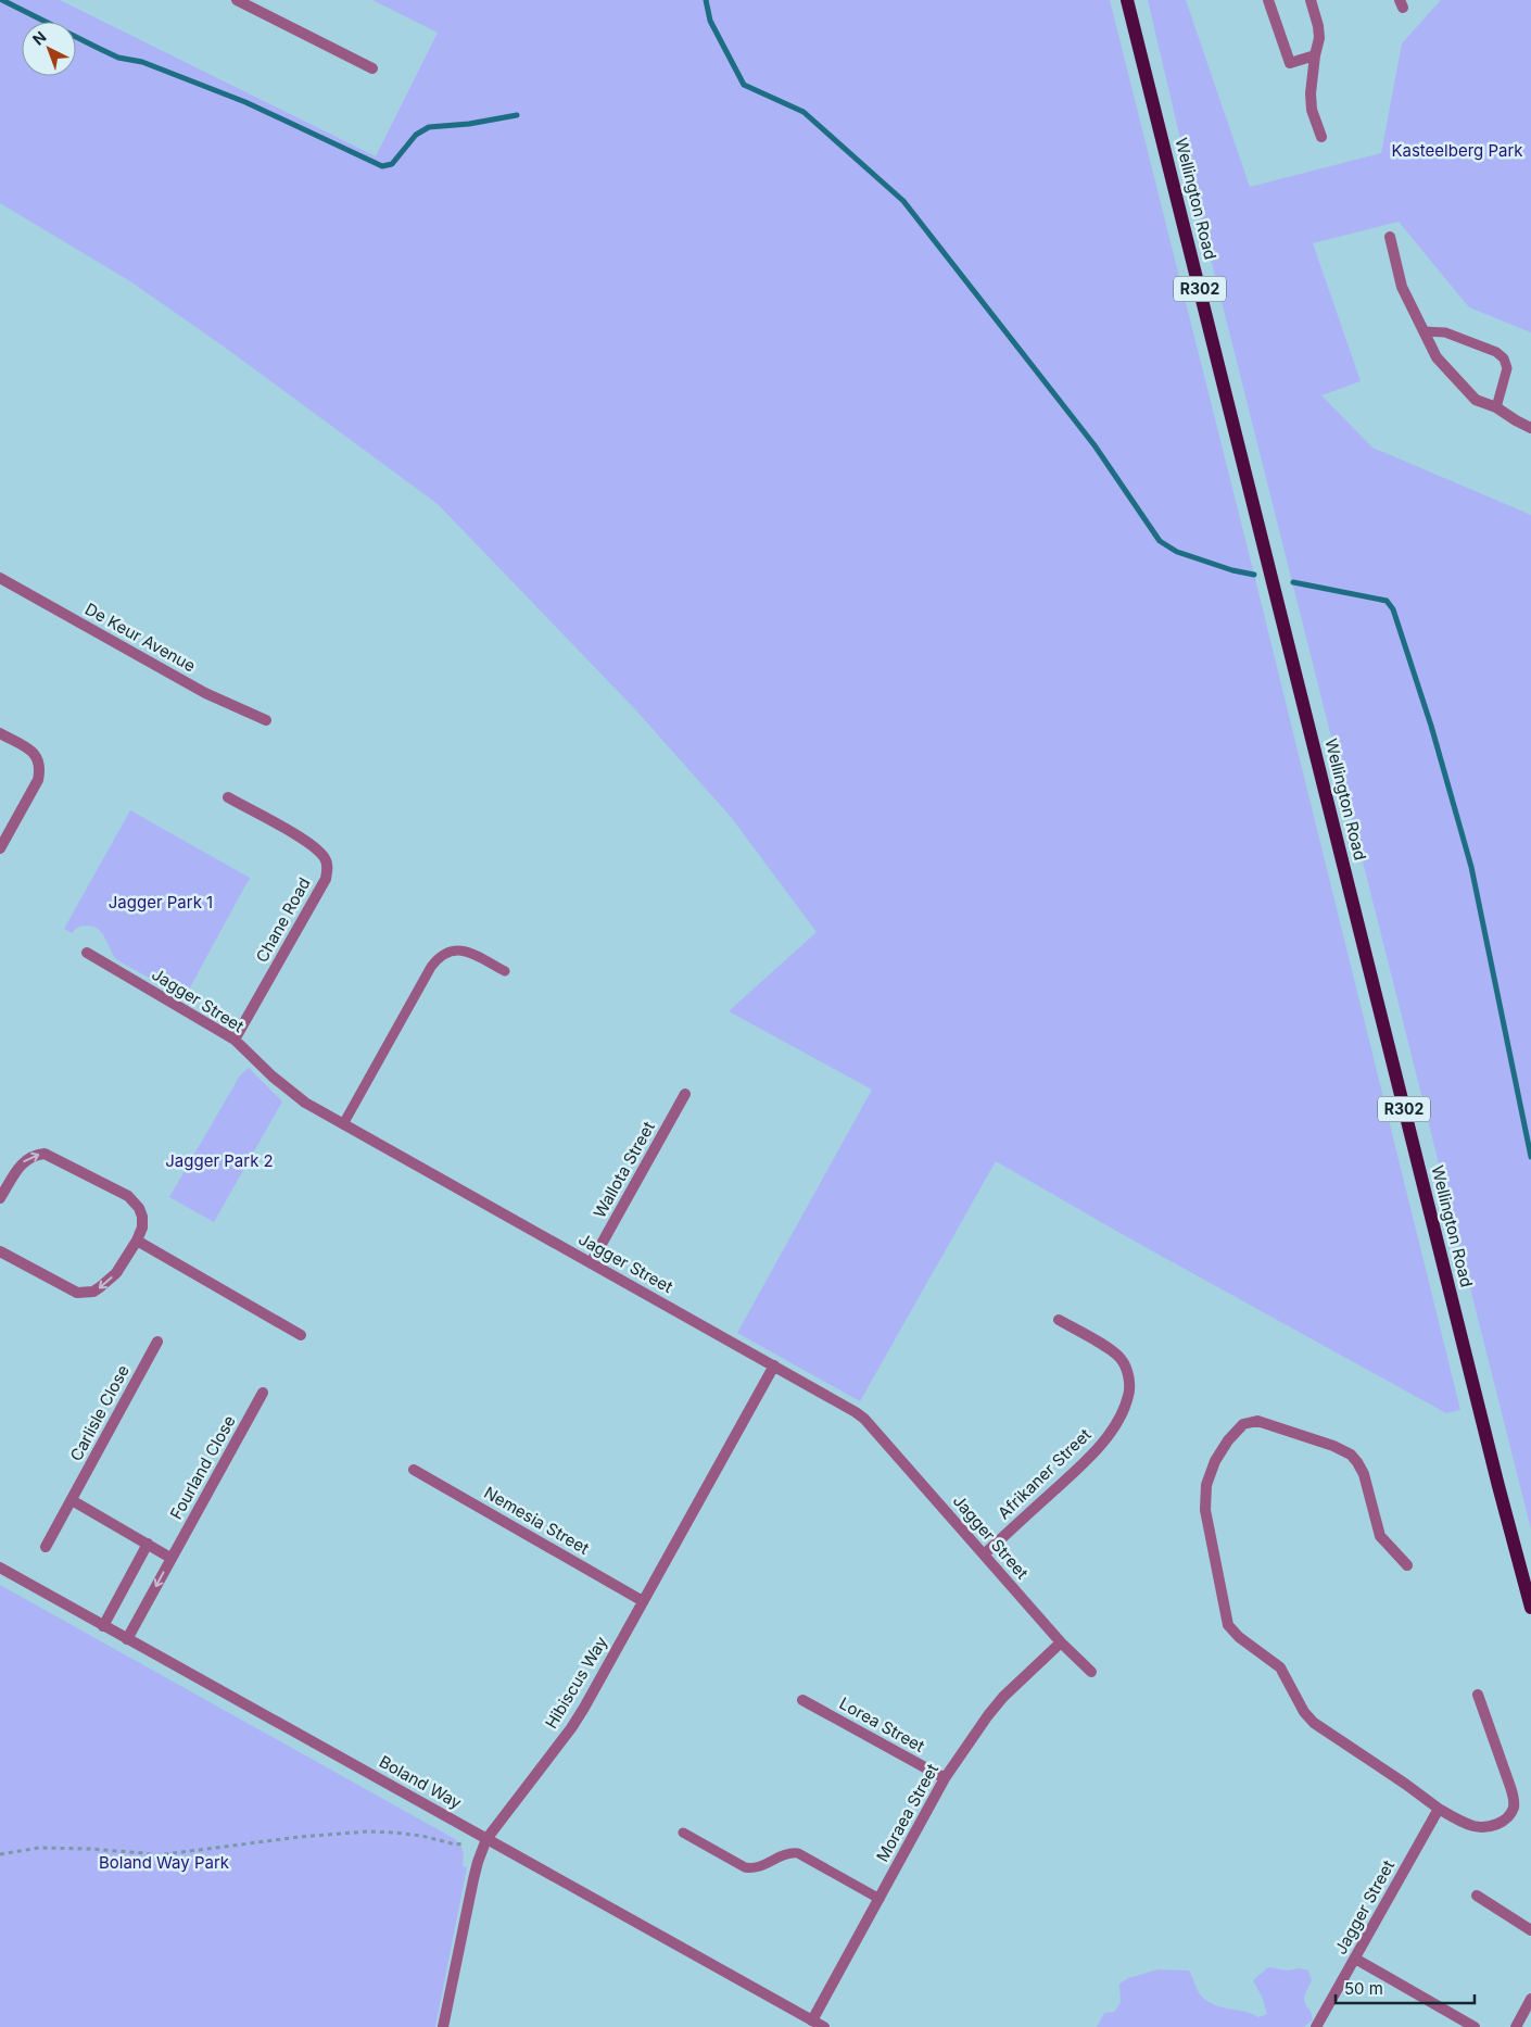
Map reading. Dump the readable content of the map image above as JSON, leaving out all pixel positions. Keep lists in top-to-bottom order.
{
  "streets": {
    "main road": ["Wellington Road", "R302"],
    "street": [
      "De Keur Avenue",
      "Chane Road",
      "Jagger Street",
      "Wallota Street",
      "Carlisle Close",
      "Fourland Close",
      "Afrikaner Street",
      "Nemesia Street",
      "Hibiscus Way",
      "Lorea Street",
      "Boland Way",
      "Moraea Street"
    ]
  },
  "crossings": [
    ["Chane Road", "Jagger Street"],
    ["Jagger Street", "Wallota Street"],
    ["Jagger Street", "Afrikaner Street"],
    ["Jagger Street", "Hibiscus Way"],
    ["Jagger Street", "Moraea Street"],
    ["Fourland Close", "Boland Way"],
    ["Nemesia Street", "Hibiscus Way"],
    ["Hibiscus Way", "Boland Way"],
    ["Lorea Street", "Moraea Street"],
    ["Boland Way", "Moraea Street"]
  ],
  "parks": [
    "Kasteelberg Park",
    "Jagger Park 1",
    "Jagger Park 2",
    "Boland Way Park"
  ],
  "scale_bar": "50 m",
  "north": "top left"
}
